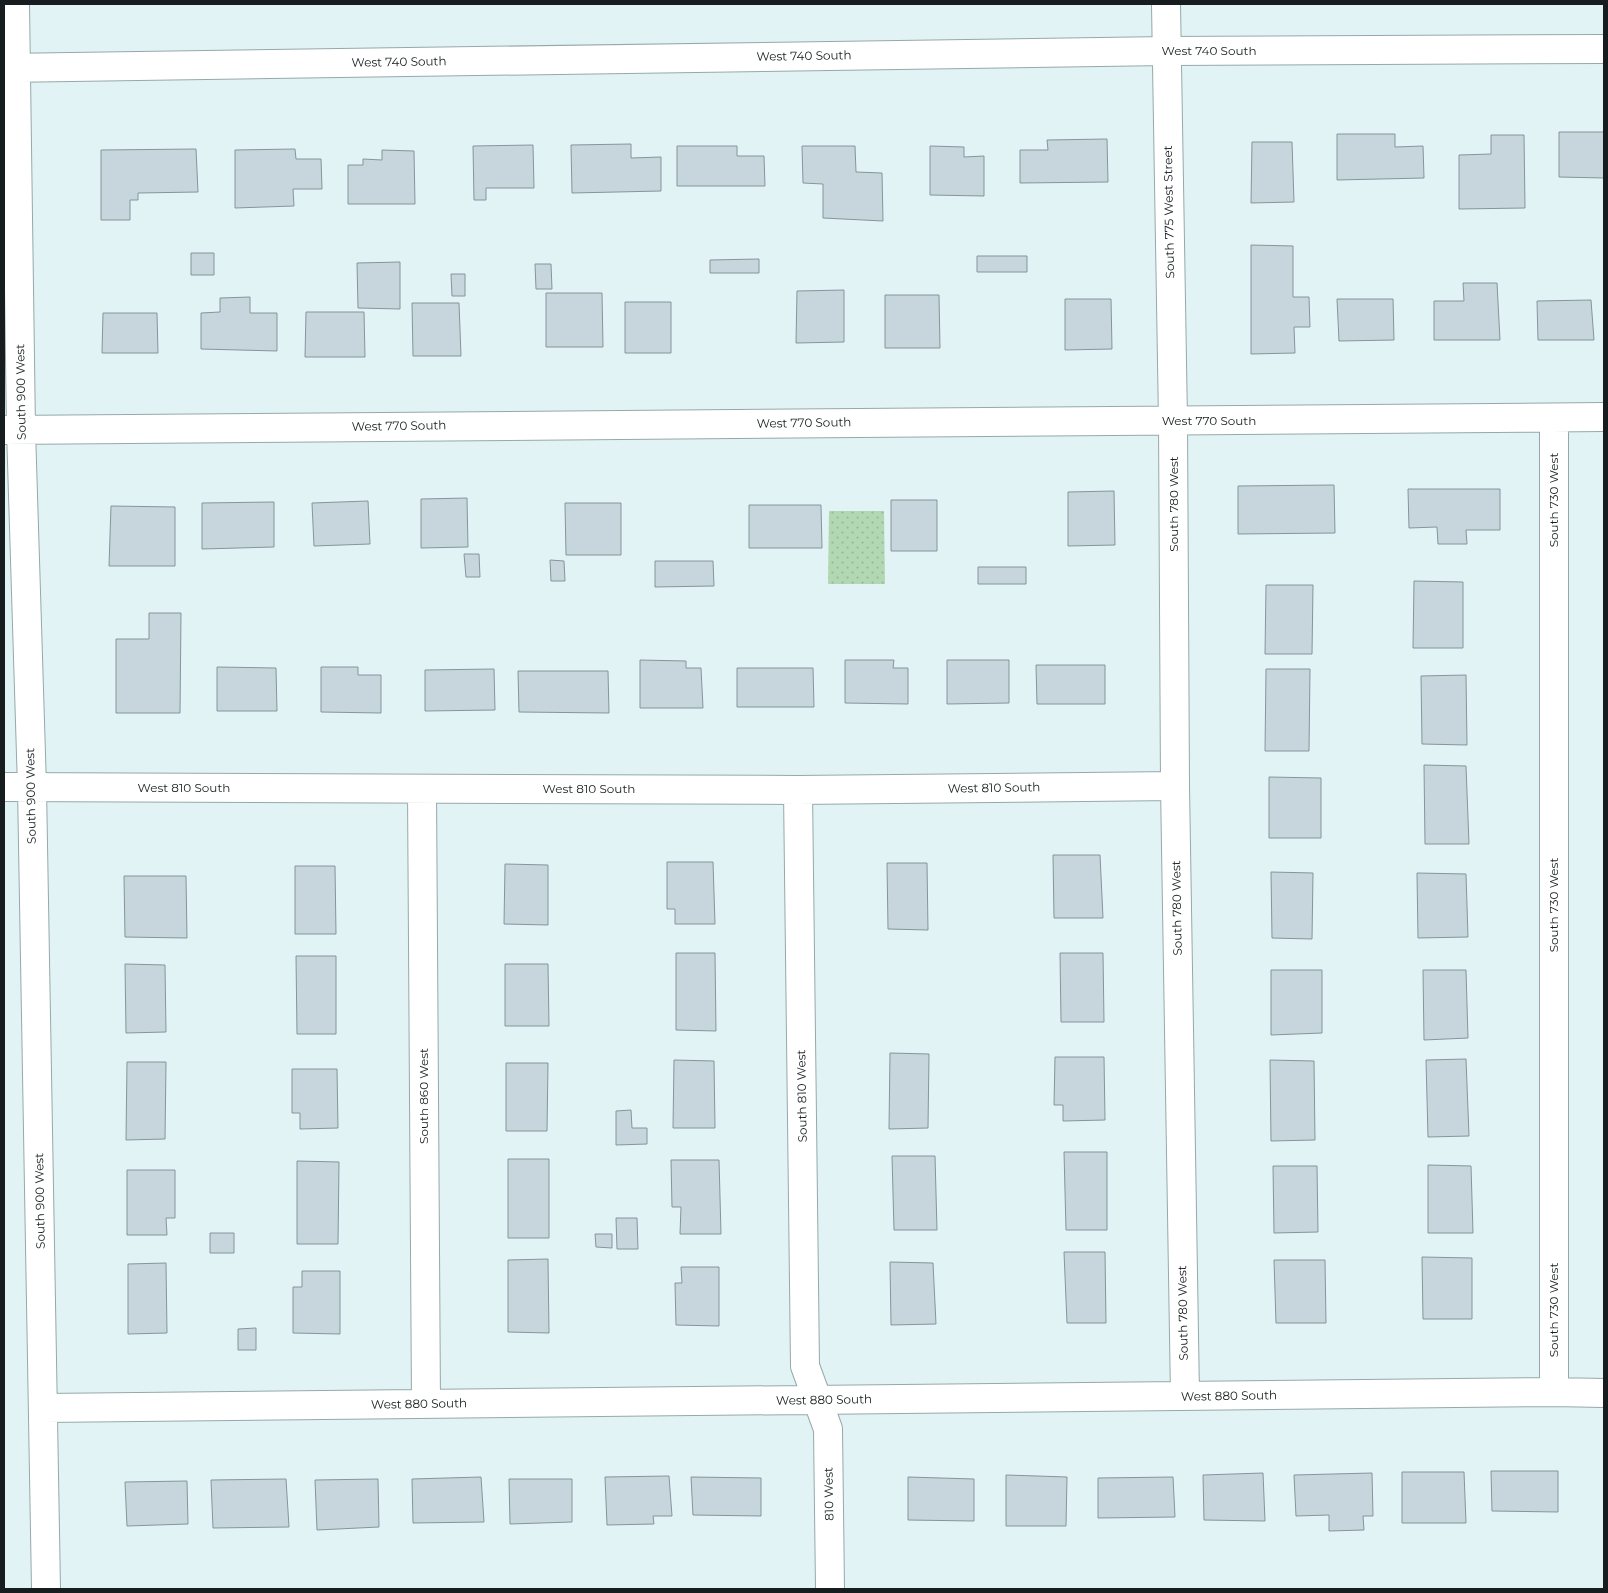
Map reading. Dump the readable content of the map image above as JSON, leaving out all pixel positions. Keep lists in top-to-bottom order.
{
  "streets": {
    "street": [
      "West 740 South",
      "South 775 West Street",
      "South 900 West",
      "West 770 South",
      "South 730 West",
      "South 780 West",
      "West 810 South",
      "South 860 West",
      "South 810 West",
      "West 880 South",
      "810 West"
    ]
  },
  "crossings": [
    ["West 740 South", "South 775 West Street"],
    ["West 740 South", "South 900 West"],
    ["South 775 West Street", "West 770 South"],
    ["South 775 West Street", "South 780 West"],
    ["South 900 West", "West 770 South"],
    ["South 900 West", "West 810 South"],
    ["South 900 West", "West 880 South"],
    ["West 770 South", "South 730 West"],
    ["West 770 South", "South 780 West"],
    ["South 730 West", "West 880 South"],
    ["South 780 West", "West 810 South"],
    ["South 780 West", "West 880 South"],
    ["West 810 South", "South 860 West"],
    ["West 810 South", "South 810 West"],
    ["South 860 West", "West 880 South"],
    ["South 810 West", "West 880 South"],
    ["South 810 West", "810 West"],
    ["West 880 South", "810 West"]
  ]
}
